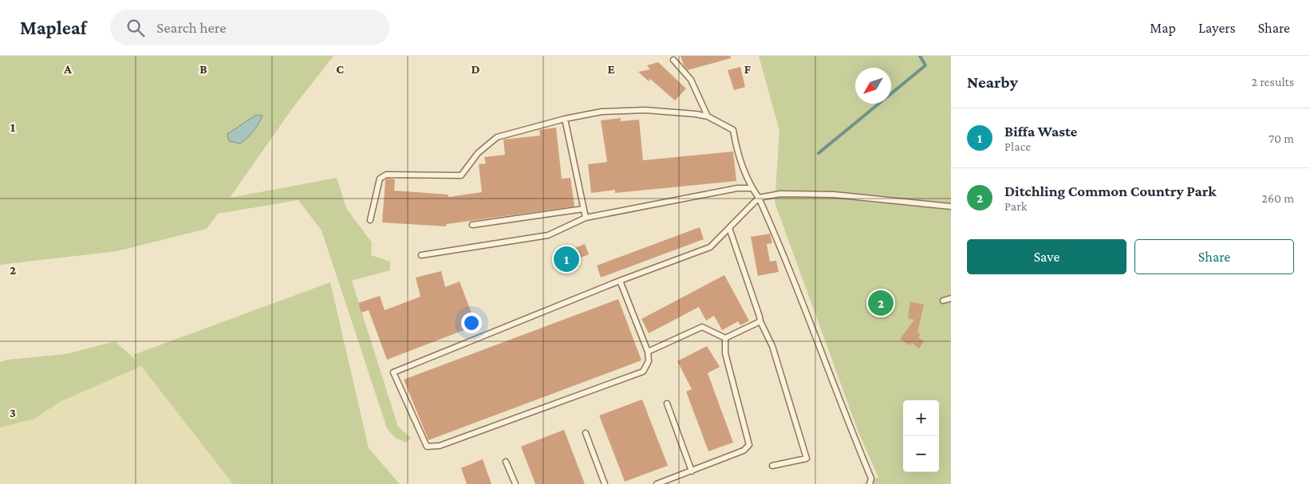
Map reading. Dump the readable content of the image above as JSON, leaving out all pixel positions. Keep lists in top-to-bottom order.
{
  "north": "bottom left",
  "page": {
    "header": "Mapleaf",
    "search": "Search here",
    "nav": ["Map", "Layers", "Share"],
    "heading": ["Nearby", "2 results"],
    "list": [
      {
        "mark": "1",
        "name": "Biffa Waste",
        "note": "Place",
        "value": "70 m"
      },
      {
        "mark": "2",
        "name": "Ditchling Common Country Park",
        "note": "Park",
        "value": "260 m"
      }
    ],
    "buttons": ["Save", "Share"],
    "pins": ["1", "2"],
    "map_buttons": ["+", "−"]
  },
  "grid": {
    "columns": [
      "A",
      "B",
      "C",
      "D",
      "E",
      "F"
    ],
    "rows": ["1", "2", "3"]
  }
}
